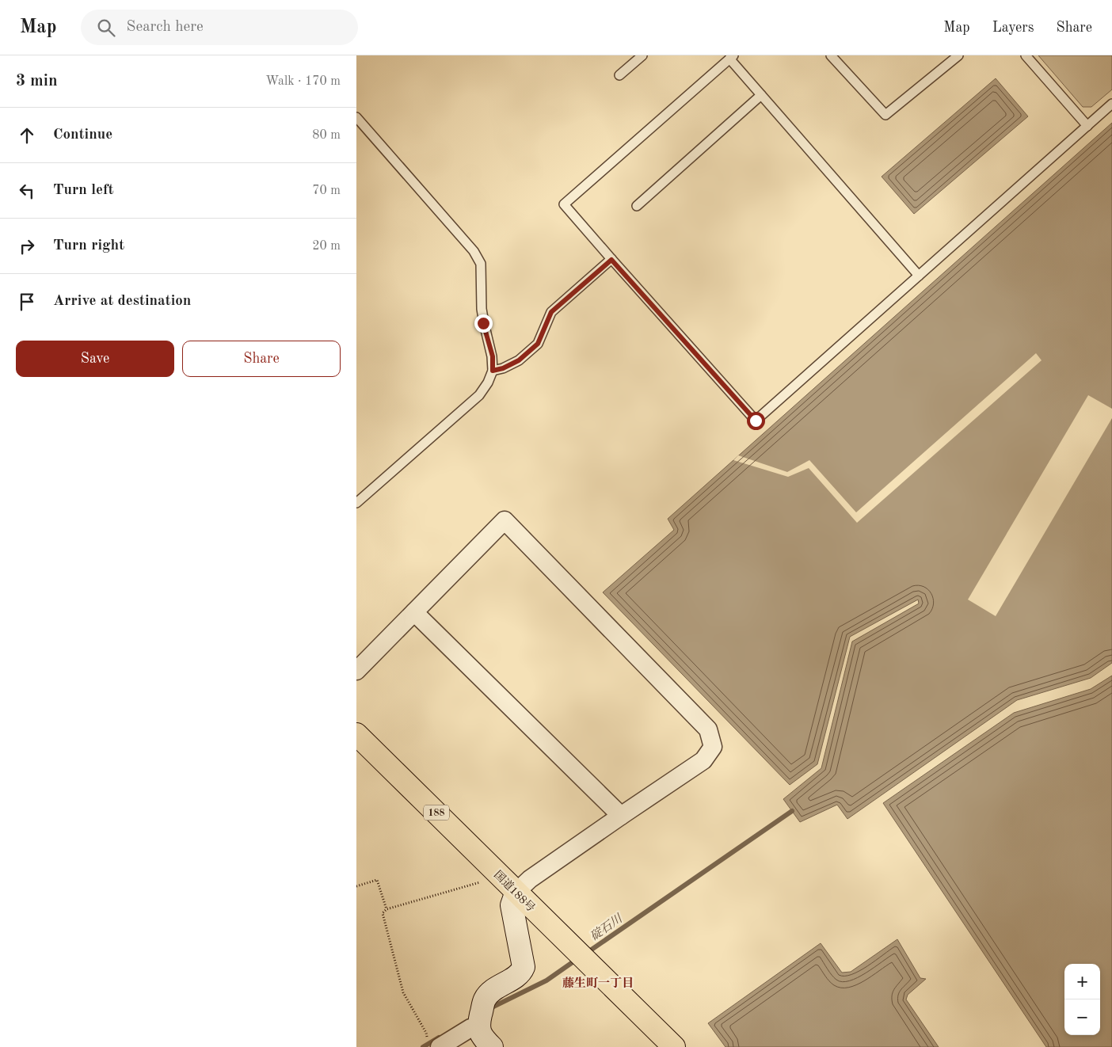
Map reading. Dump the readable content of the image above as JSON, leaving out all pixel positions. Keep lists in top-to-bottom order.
{
  "streets": {
    "highway": ["188", "国道188号"]
  },
  "districts": ["藤生町一丁目"],
  "water": ["碇石川"],
  "page": {
    "header": "Map",
    "search": "Search here",
    "nav": ["Map", "Layers", "Share"],
    "heading": ["3 min", "Walk · 170 m"],
    "list": [
      ["Continue", "80 m"],
      ["Turn left", "70 m"],
      ["Turn right", "20 m"],
      "Arrive at destination"
    ],
    "buttons": ["Save", "Share"],
    "map_buttons": ["+", "−"]
  }
}
